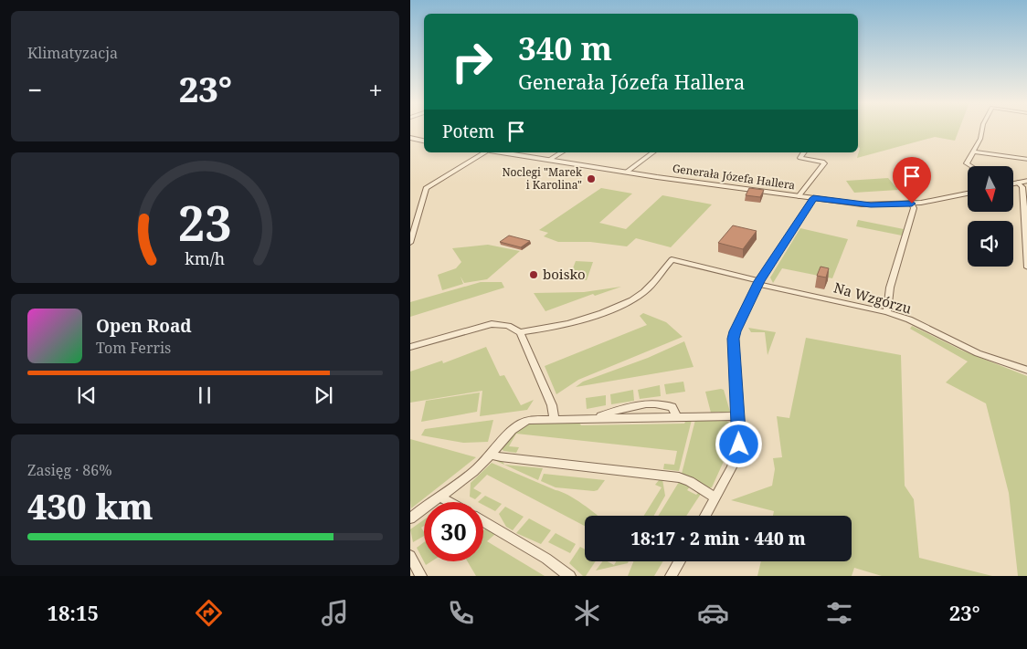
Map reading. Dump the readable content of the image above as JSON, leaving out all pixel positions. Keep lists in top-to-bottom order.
{
  "streets": {
    "street": ["Generała Józefa Hallera", "Na Wzgórzu"]
  },
  "places": ["Noclegi \"Marek i Karolina\"", "boisko"],
  "north": "bottom",
  "page": {
    "tile": [
      "Klimatyzacja",
      ["Zasięg · 86%", "430 km"]
    ],
    "turn": ["340 m", "Generała Józefa Hallera"],
    "heat": ["−", "23°", "+"],
    "then": "Potem",
    "song": ["Open Road", "Tom Ferris"],
    "limit": "30",
    "trip": "18:17 · 2 min · 440 m",
    "tabs": ["18:15", "23°"],
    "gauge": ["23", "km/h"]
  }
}
